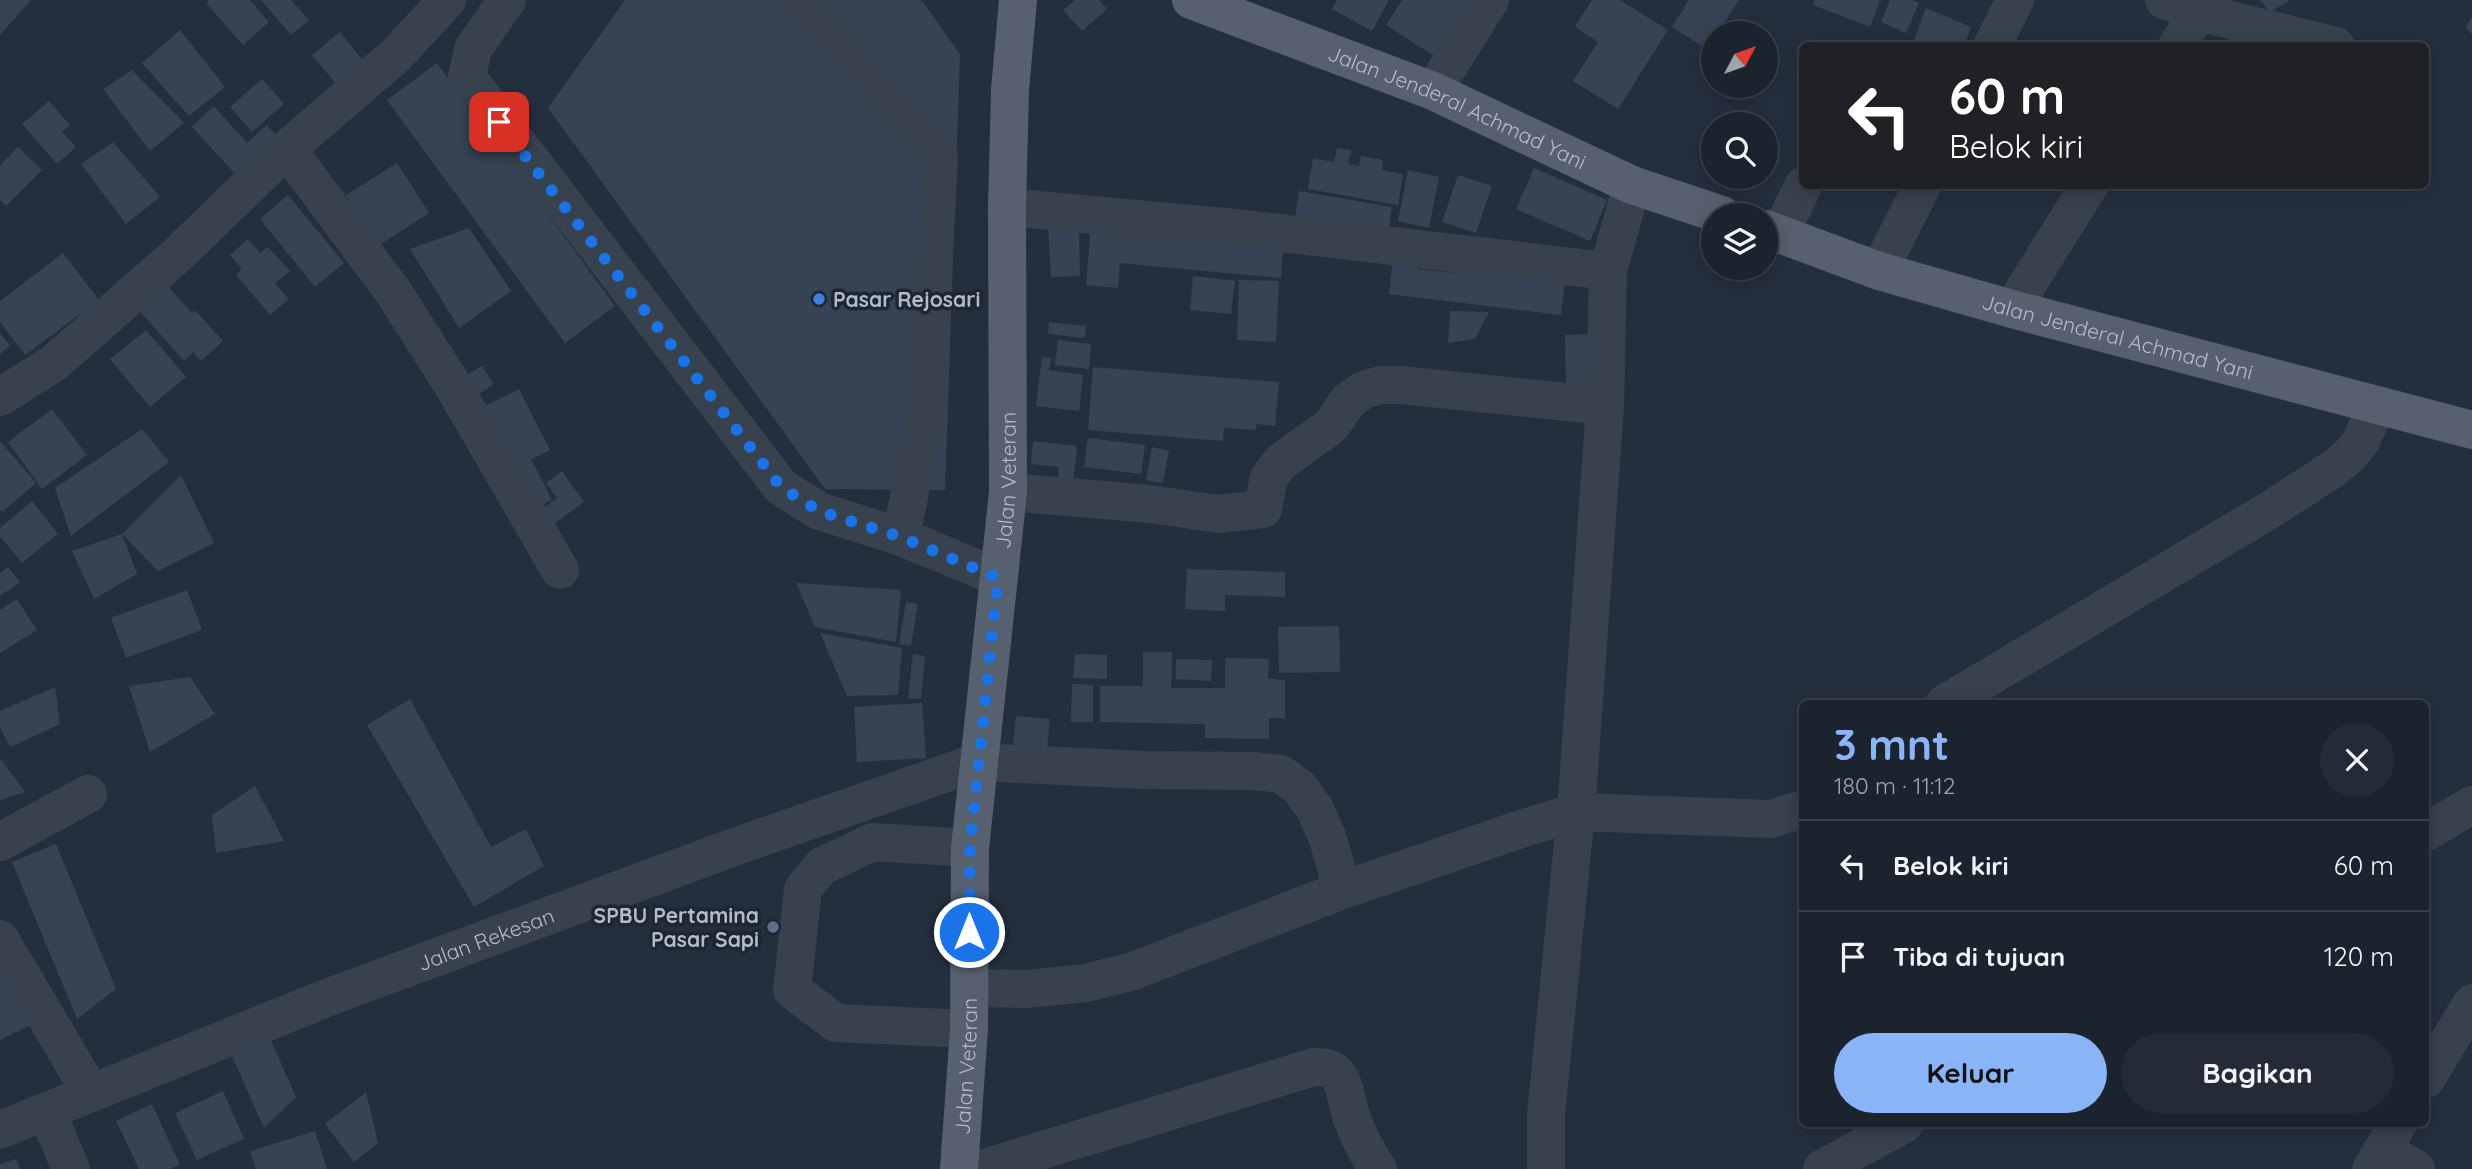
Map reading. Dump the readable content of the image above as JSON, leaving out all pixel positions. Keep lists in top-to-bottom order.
{
  "streets": {
    "main road": ["Jalan Jenderal Achmad Yani", "Jalan Veteran"],
    "street": ["Jalan Rekesan"]
  },
  "crossings": [
    ["Jalan Veteran", "Jalan Rekesan"]
  ],
  "places": ["Pasar Rejosari", "SPBU Pertamina Pasar Sapi"],
  "north": "top right",
  "page": {
    "turn": ["60 m", "Belok kiri"],
    "heading": ["3 mnt", "180 m · 11:12"],
    "list": [
      {
        "name": "Belok kiri",
        "value": "60 m"
      },
      {
        "name": "Tiba di tujuan",
        "value": "120 m"
      }
    ],
    "buttons": ["Keluar", "Bagikan"]
  }
}
